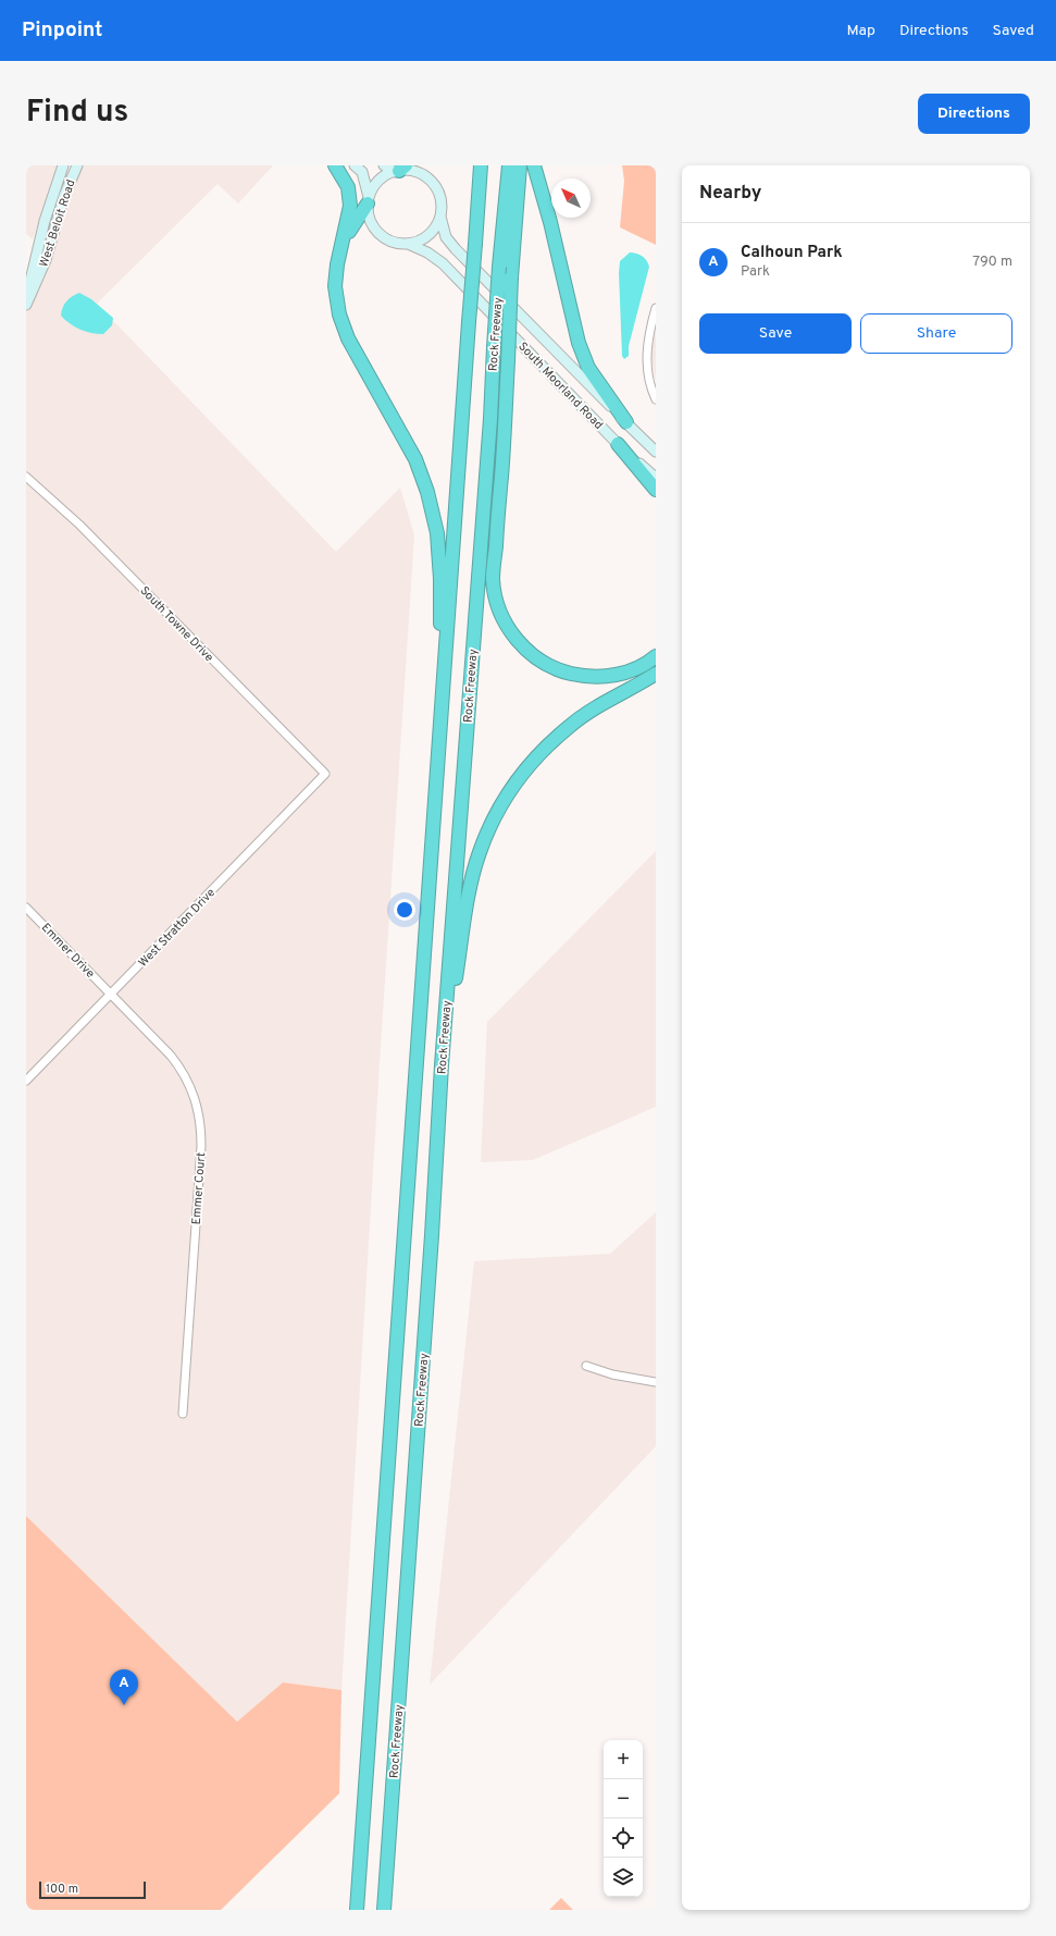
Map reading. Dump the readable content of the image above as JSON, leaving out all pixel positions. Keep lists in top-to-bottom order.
{
  "streets": {
    "highway": ["Rock Freeway"],
    "main road": ["West Beloit Road", "South Moorland Road"],
    "street": [
      "South Towne Drive",
      "West Stratton Drive",
      "Emmer Drive",
      "Emmer Court"
    ]
  },
  "crossings": [
    ["South Towne Drive", "West Stratton Drive"],
    ["West Stratton Drive", "Emmer Drive"],
    ["West Stratton Drive", "Emmer Court"],
    ["Emmer Drive", "Emmer Court"]
  ],
  "scale_bar": "100 m",
  "north": "top left",
  "page": {
    "header": "Pinpoint",
    "nav": ["Map", "Directions", "Saved"],
    "title": "Find us",
    "buttons": [
      "Directions",
      ["Save", "Share"]
    ],
    "heading": "Nearby",
    "list": [
      {
        "mark": "A",
        "name": "Calhoun Park",
        "note": "Park",
        "value": "790 m"
      }
    ],
    "pins": "A",
    "map_buttons": ["+", "−"],
    "scale": "100 m"
  }
}
